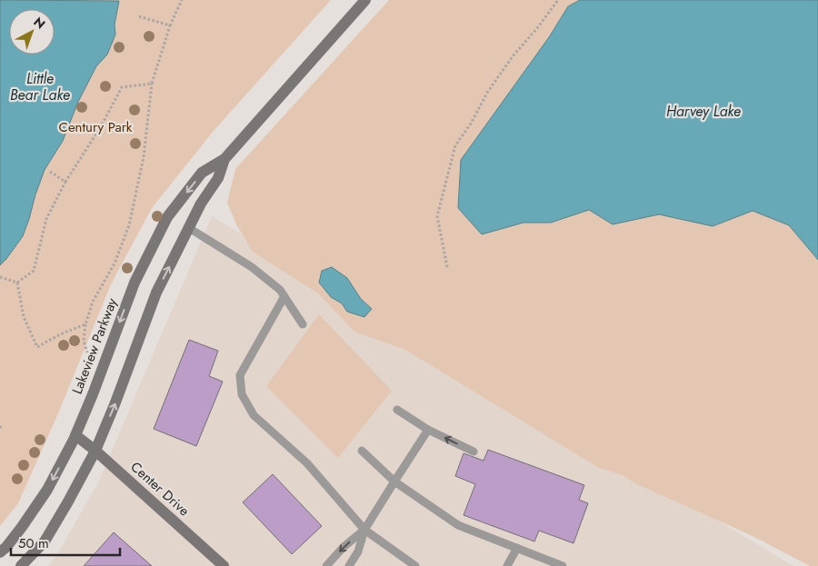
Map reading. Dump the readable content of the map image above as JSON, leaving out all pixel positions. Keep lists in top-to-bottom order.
{
  "streets": {
    "street": ["Lakeview Parkway", "Center Drive"]
  },
  "crossings": [
    ["Lakeview Parkway", "Center Drive"]
  ],
  "water": ["Little Bear Lake", "Harvey Lake"],
  "parks": ["Century Park"],
  "scale_bar": "50 m",
  "north": "top right"
}
